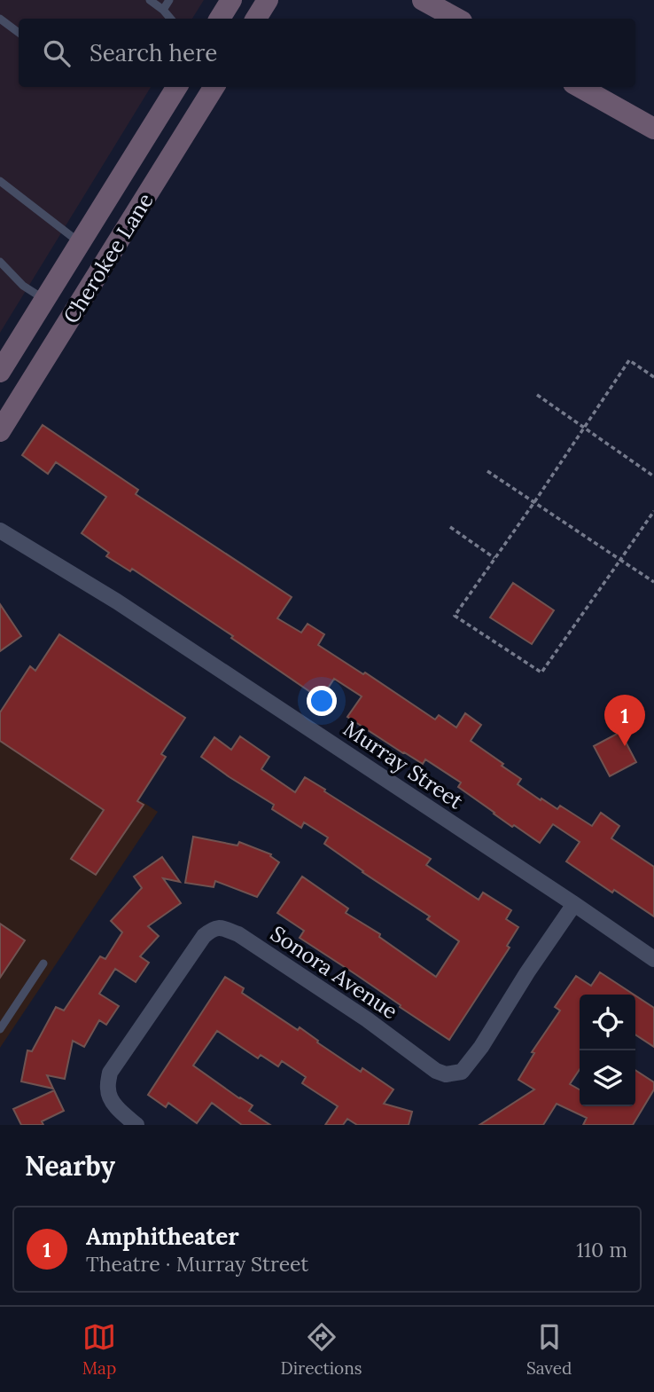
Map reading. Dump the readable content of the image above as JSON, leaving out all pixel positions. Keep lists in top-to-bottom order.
{
  "streets": {
    "main road": ["Cherokee Lane"],
    "street": ["Murray Street", "Sonora Avenue"]
  },
  "crossings": [
    ["Murray Street", "Sonora Avenue"]
  ],
  "page": {
    "search": "Search here",
    "pins": "1",
    "heading": "Nearby",
    "list": [
      {
        "mark": "1",
        "name": "Amphitheater",
        "note": "Theatre · Murray Street",
        "value": "110 m"
      }
    ],
    "nav": ["Map", "Directions", "Saved"]
  }
}
